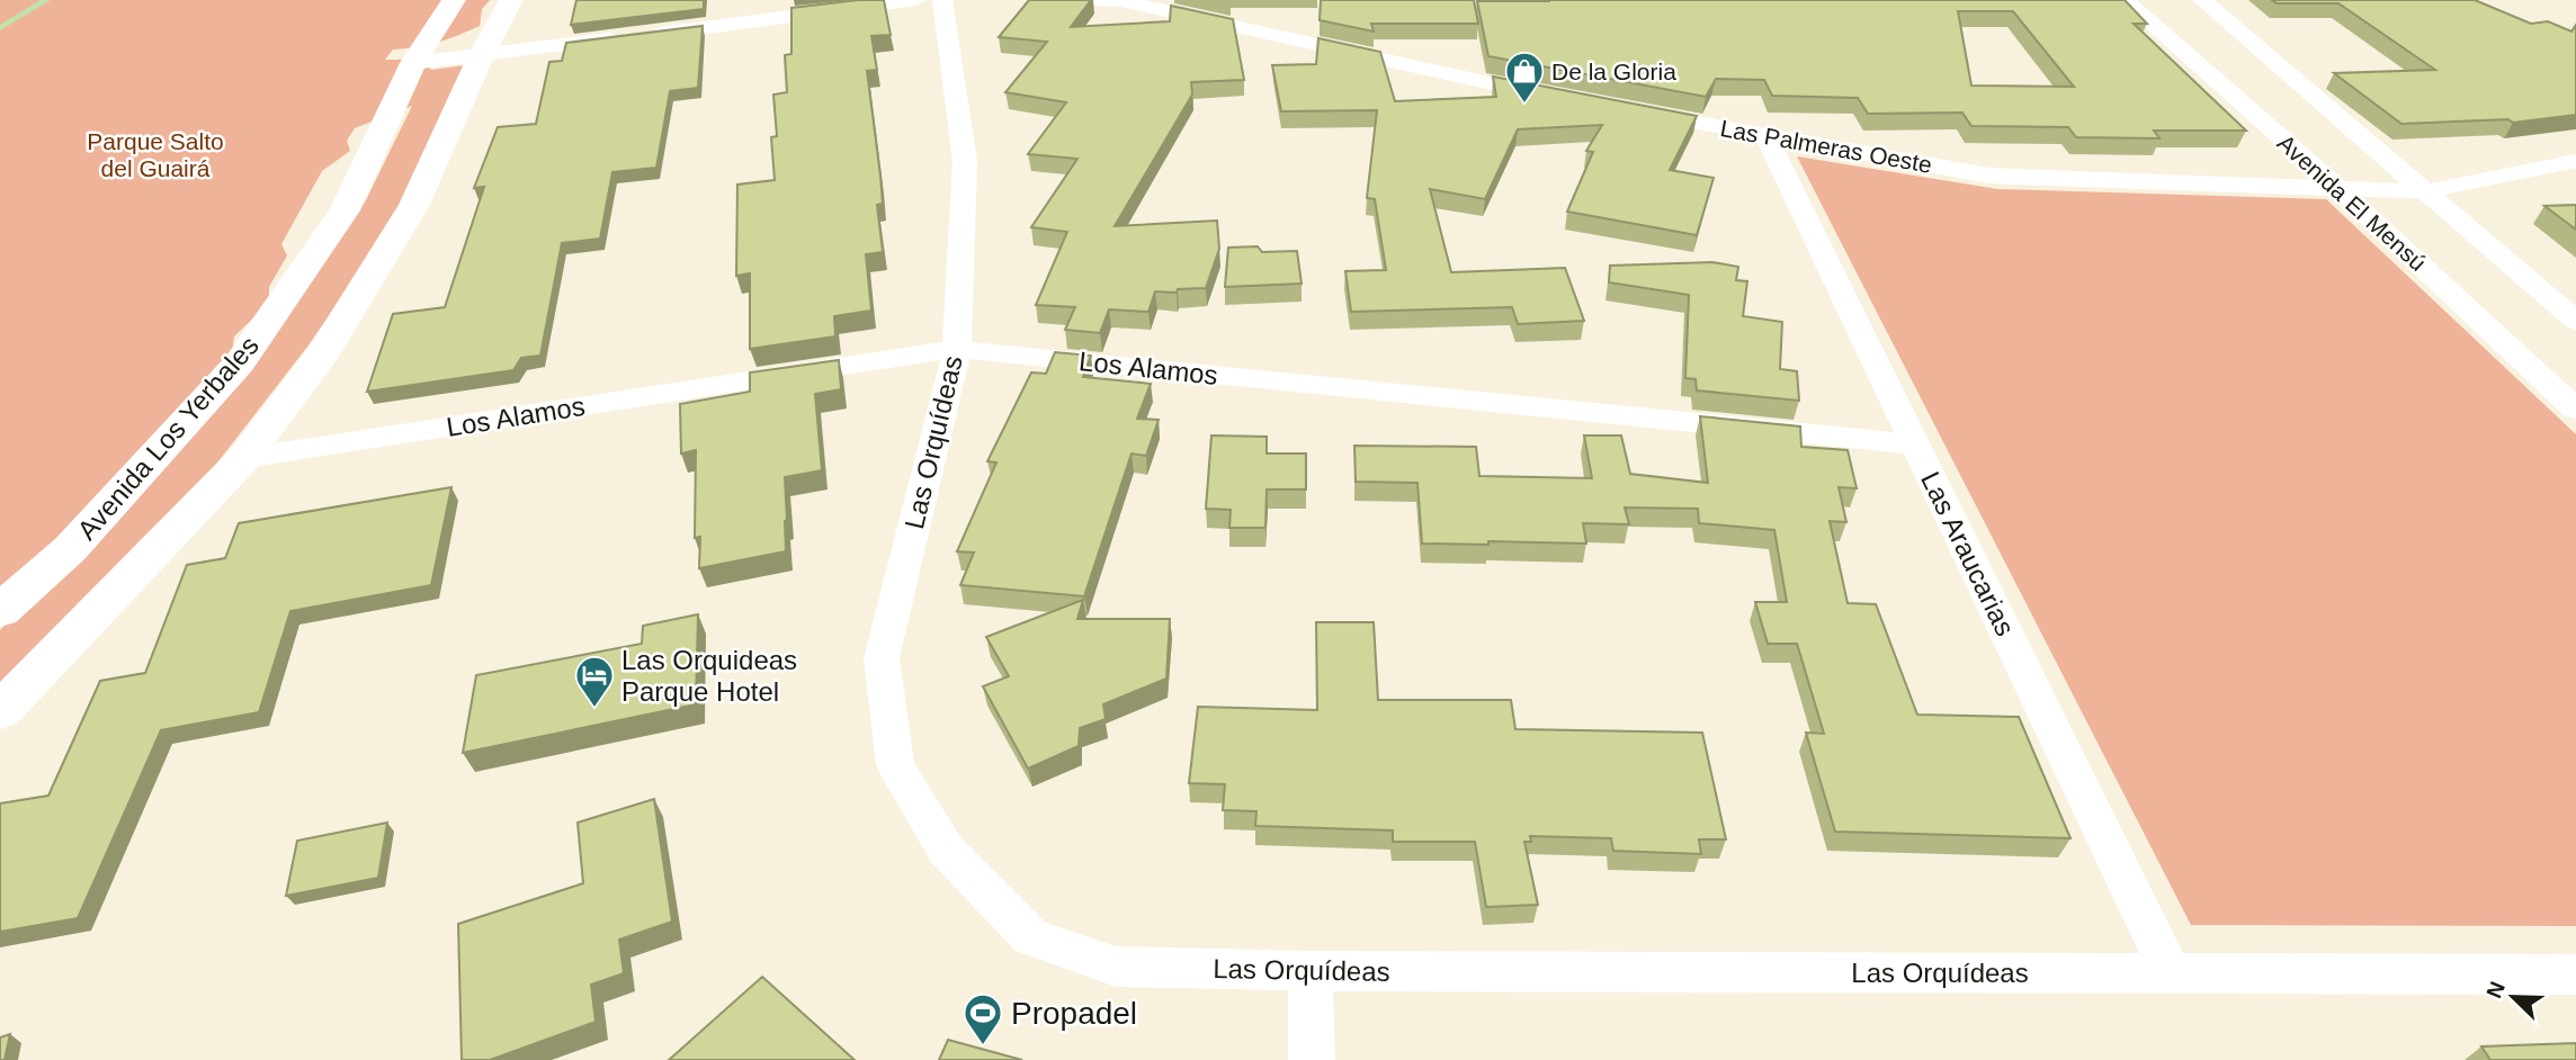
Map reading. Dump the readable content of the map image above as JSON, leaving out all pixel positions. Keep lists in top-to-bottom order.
{
  "streets": {
    "street": [
      "Las Palmeras Oeste",
      "Avenida El Mensú",
      "Los Alamos",
      "Avenida Los Yerbales",
      "Las Orquídeas",
      "Las Araucarias"
    ]
  },
  "crossings": [
    ["Las Palmeras Oeste", "Avenida El Mensú"],
    ["Las Palmeras Oeste", "Las Araucarias"],
    ["Los Alamos", "Las Orquídeas"],
    ["Los Alamos", "Las Araucarias"],
    ["Las Orquídeas", "Las Araucarias"]
  ],
  "parks": ["Parque Salto del Guairá"],
  "places": {
    "shop": ["De la Gloria"],
    "hotel": ["Las Orquideas Parque Hotel"],
    "sports": ["Propadel"]
  },
  "north": "top left"
}
